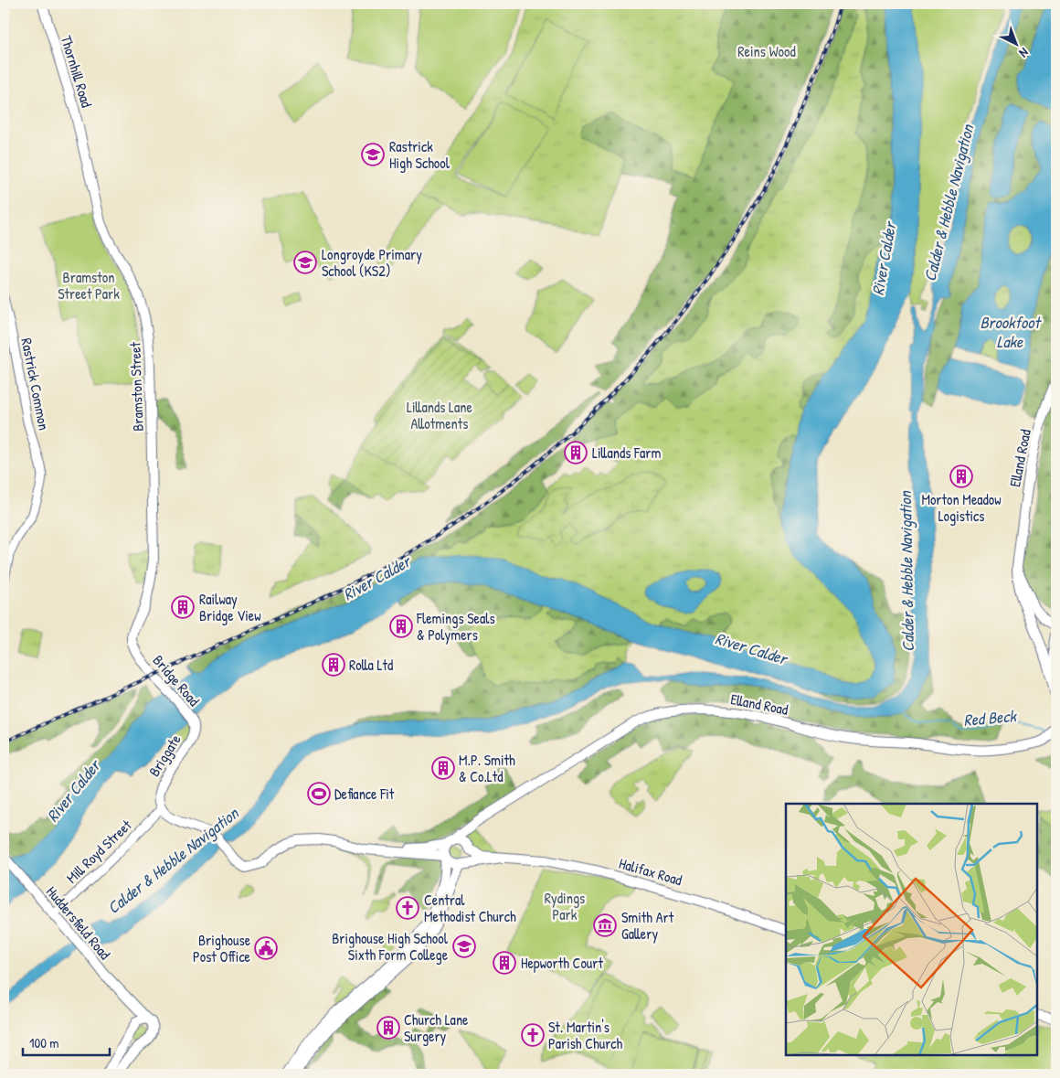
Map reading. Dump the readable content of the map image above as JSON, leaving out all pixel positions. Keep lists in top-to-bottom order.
{
  "streets": {
    "main road": [
      "Thornhill Road",
      "Bramston Street",
      "Elland Road",
      "Bridge Road",
      "Briggate",
      "Halifax Road",
      "Huddersfield Road"
    ],
    "street": ["Rastrick Common", "Mill Royd Street"]
  },
  "crossings": [
    ["Thornhill Road", "Bramston Street"],
    ["Bramston Street", "Bridge Road"],
    ["Elland Road", "Halifax Road"],
    ["Bridge Road", "Briggate"],
    ["Briggate", "Mill Royd Street"],
    ["Briggate", "Halifax Road"],
    ["Mill Royd Street", "Halifax Road"],
    ["Mill Royd Street", "Huddersfield Road"]
  ],
  "water": [
    "Calder & Hebble Navigation",
    "River Calder",
    "Brookfoot Lake",
    "Red Beck"
  ],
  "parks": [
    "Reins Wood",
    "Bramston Street Park",
    "Lillands Lane Allotments",
    "Rydings Park"
  ],
  "places": {
    "school or university": ["Rastrick High School", "Longroyde Primary School (KS2)", "Brighouse High School Sixth Form College"],
    "building": [
      "Lillands Farm",
      "Morton Meadow Logistics",
      "Railway Bridge View",
      "Flemings Seals & Polymers",
      "Rolla Ltd",
      "M.P. Smith & Co.Ltd",
      "Hepworth Court",
      "Church Lane Surgery"
    ],
    "sports": ["Defiance Fit"],
    "church": ["Central Methodist Church", "St. Martin's Parish Church"],
    "museum": ["Smith Art Gallery"],
    "public building": ["Brighouse Post Office"]
  },
  "scale_bar": "100 m",
  "north": "bottom right"
}
